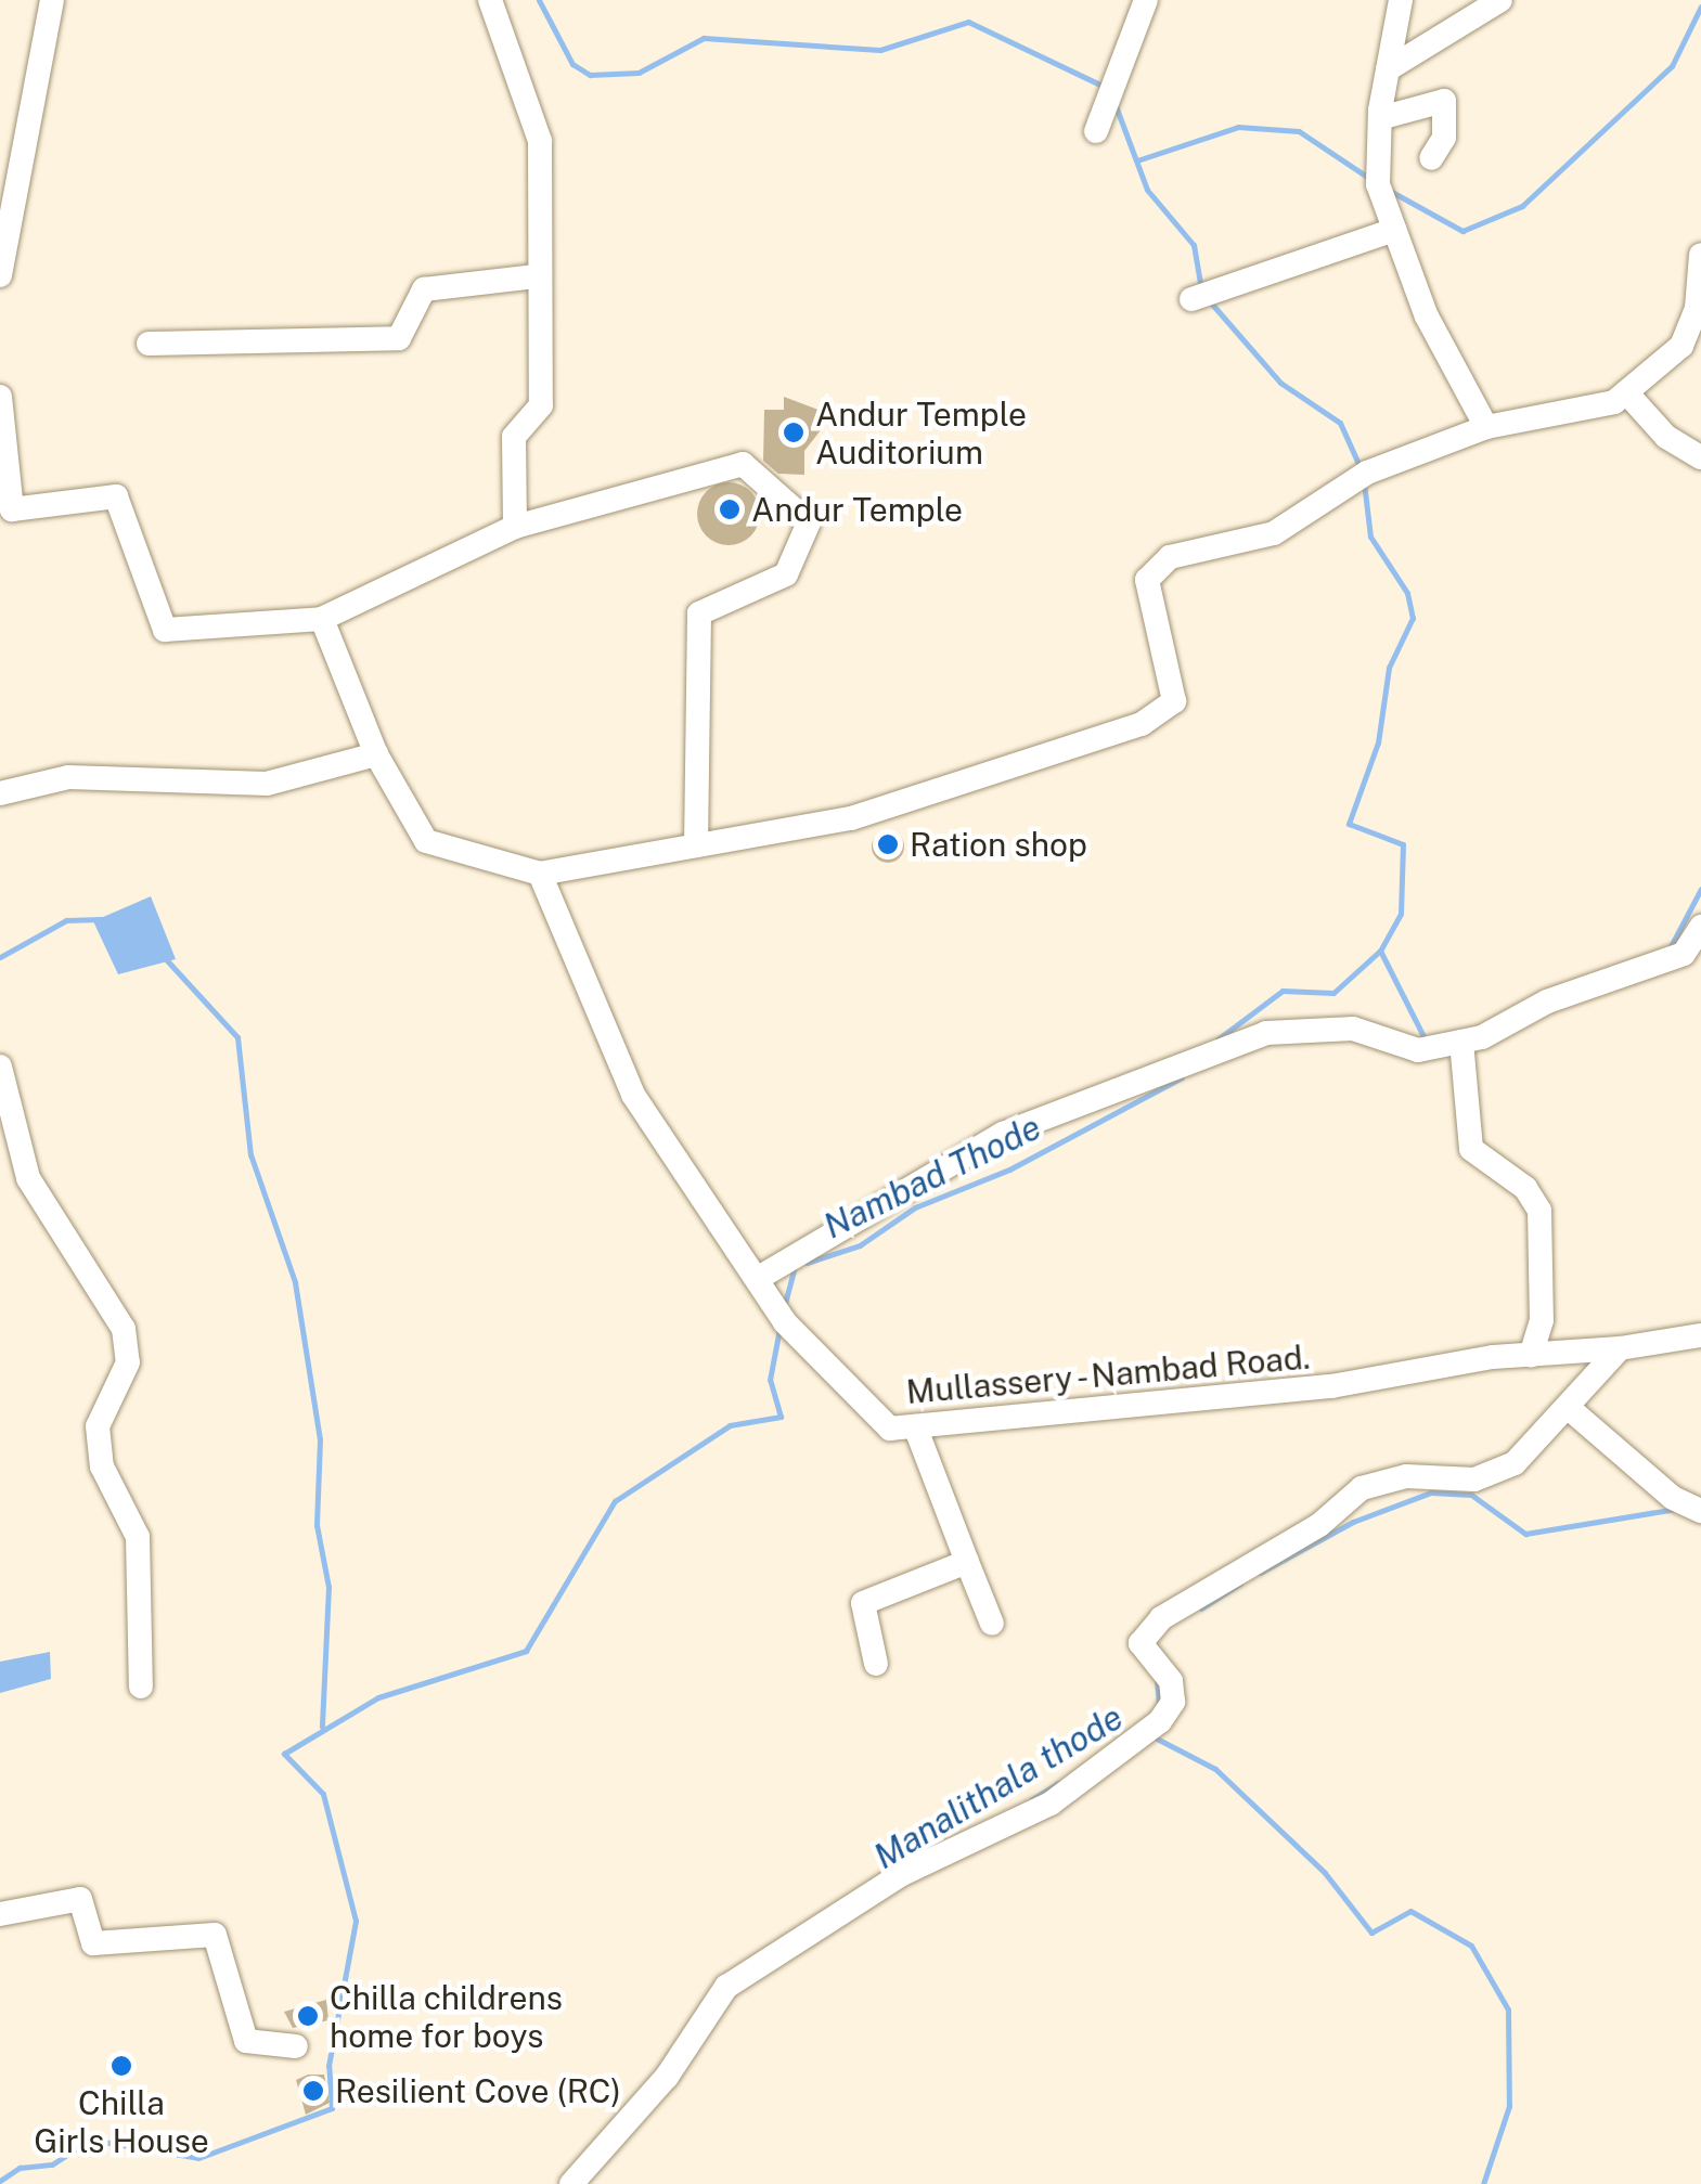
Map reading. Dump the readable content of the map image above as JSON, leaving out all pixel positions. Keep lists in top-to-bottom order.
{
  "streets": {
    "street": ["Mullassery - Nambad Road."]
  },
  "water": ["Nambad Thode", "Manalithala thode"],
  "places": [
    "Andur Temple Auditorium",
    "Andur Temple",
    "Ration shop",
    "Chilla childrens home for boys",
    "Chilla Girls House",
    "Resilient Cove (RC)"
  ]
}
